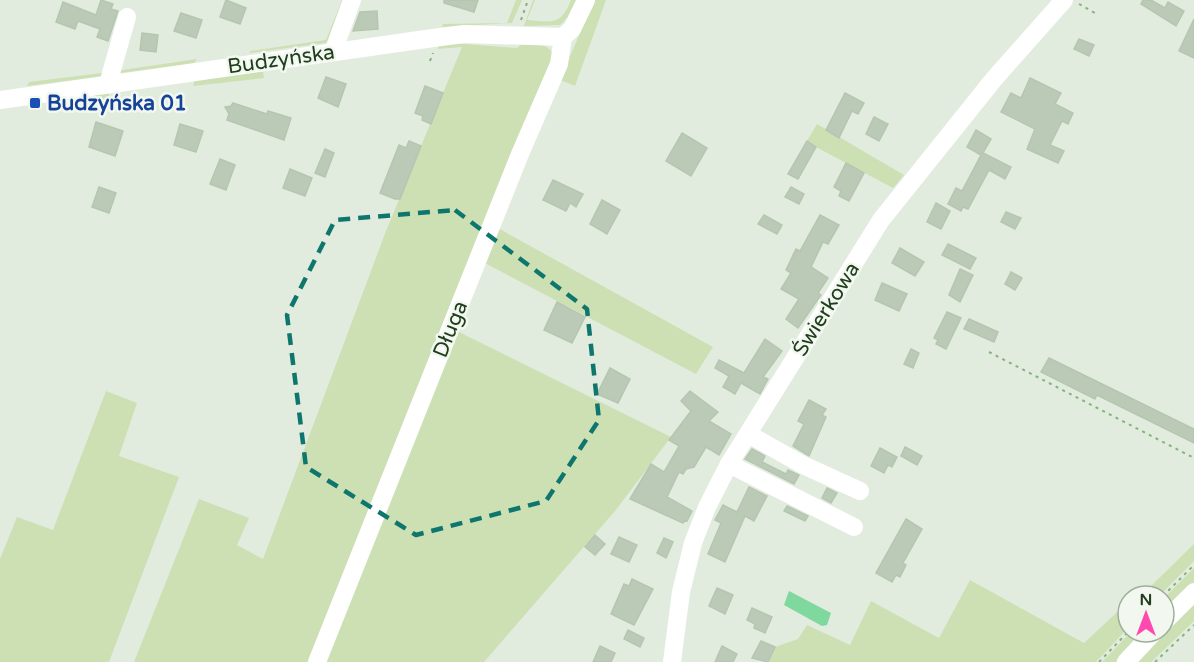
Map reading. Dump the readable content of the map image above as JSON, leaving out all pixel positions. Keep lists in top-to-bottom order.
{
  "streets": {
    "street": ["Budzyńska", "Świerkowa", "Długa"]
  },
  "crossings": [
    ["Budzyńska", "Długa"]
  ],
  "places": {
    "transit": ["Budzyńska 01"]
  },
  "north": "top"
}
